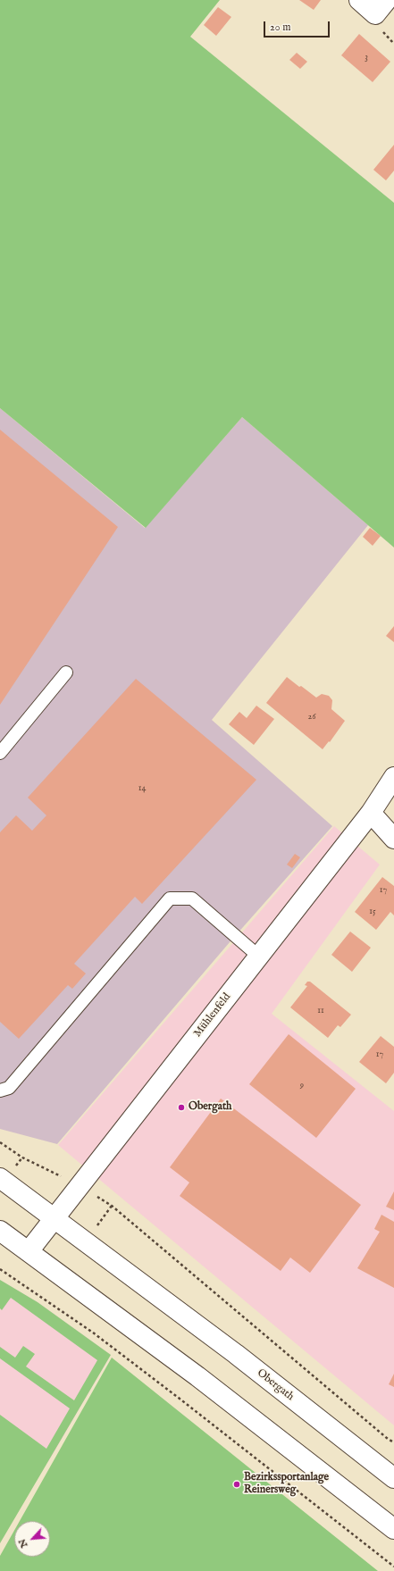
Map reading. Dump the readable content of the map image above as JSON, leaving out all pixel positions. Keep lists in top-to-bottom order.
{
  "streets": {
    "main road": ["Mühlenfeld", "Obergath"]
  },
  "crossings": [
    ["Mühlenfeld", "Obergath"]
  ],
  "places": ["Obergath", "Bezirkssportanlage Reinersweg"],
  "house_numbers": [
    "3",
    "26",
    "14",
    "17",
    "15",
    "11",
    "17",
    "9"
  ],
  "scale_bar": "20 m",
  "north": "bottom left"
}
